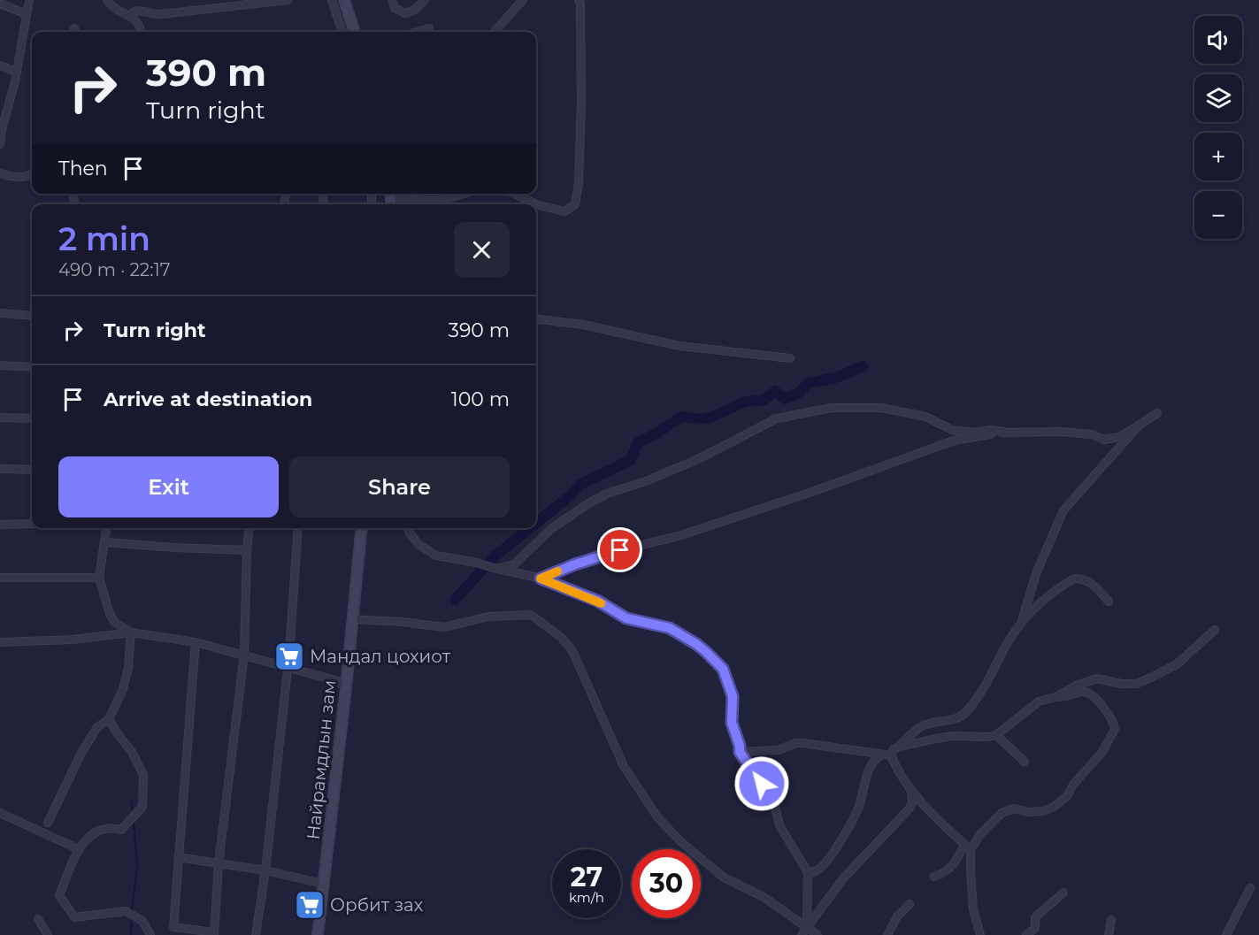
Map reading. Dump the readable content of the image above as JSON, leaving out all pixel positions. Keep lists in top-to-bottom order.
{
  "streets": {
    "main road": ["Найрамдлын зам"]
  },
  "places": {
    "supermarket": ["Мандал цохиот", "Орбит зах"]
  },
  "page": {
    "map_buttons": ["+", "−"],
    "turn": ["390 m", "Turn right"],
    "then": "Then",
    "heading": ["2 min", "490 m · 22:17"],
    "list": [
      {
        "name": "Turn right",
        "value": "390 m"
      },
      {
        "name": "Arrive at destination",
        "value": "100 m"
      }
    ],
    "buttons": ["Exit", "Share"],
    "speed": "27 km/h",
    "limit": "30"
  }
}
